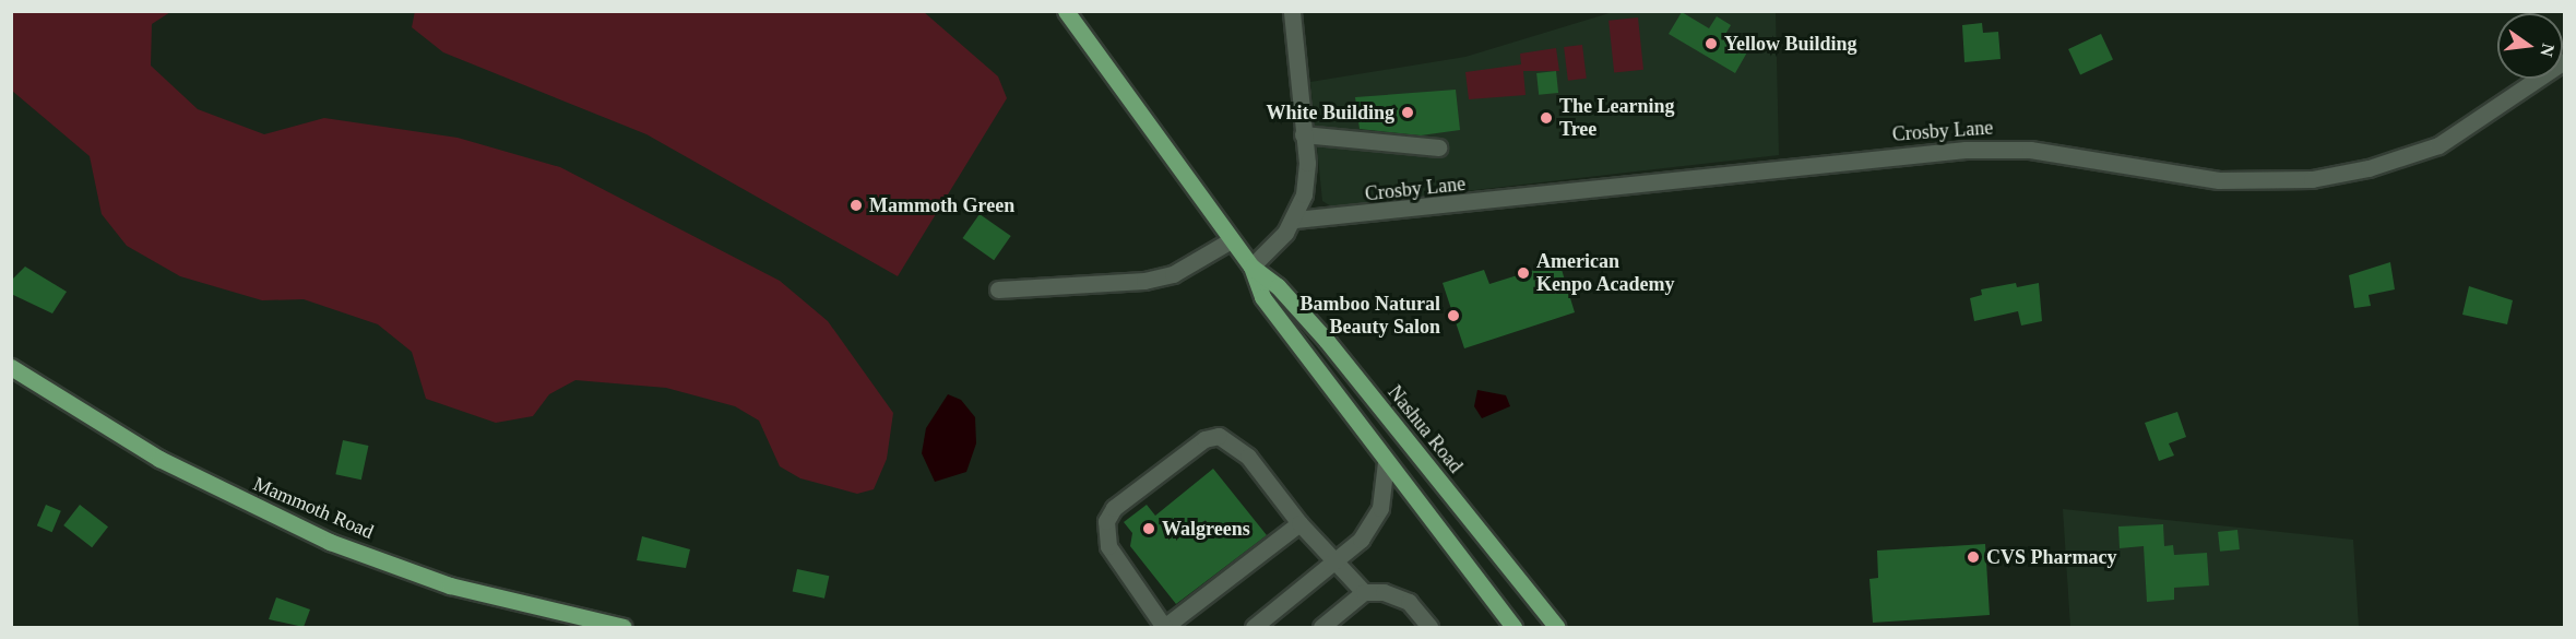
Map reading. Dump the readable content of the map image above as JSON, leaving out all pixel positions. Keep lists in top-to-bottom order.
{
  "streets": {
    "main road": ["Nashua Road", "Mammoth Road"],
    "street": ["Crosby Lane"]
  },
  "places": [
    "Yellow Building",
    "White Building",
    "The Learning Tree",
    "Mammoth Green",
    "American Kenpo Academy",
    "Bamboo Natural Beauty Salon",
    "Walgreens",
    "CVS Pharmacy"
  ],
  "north": "right"
}
